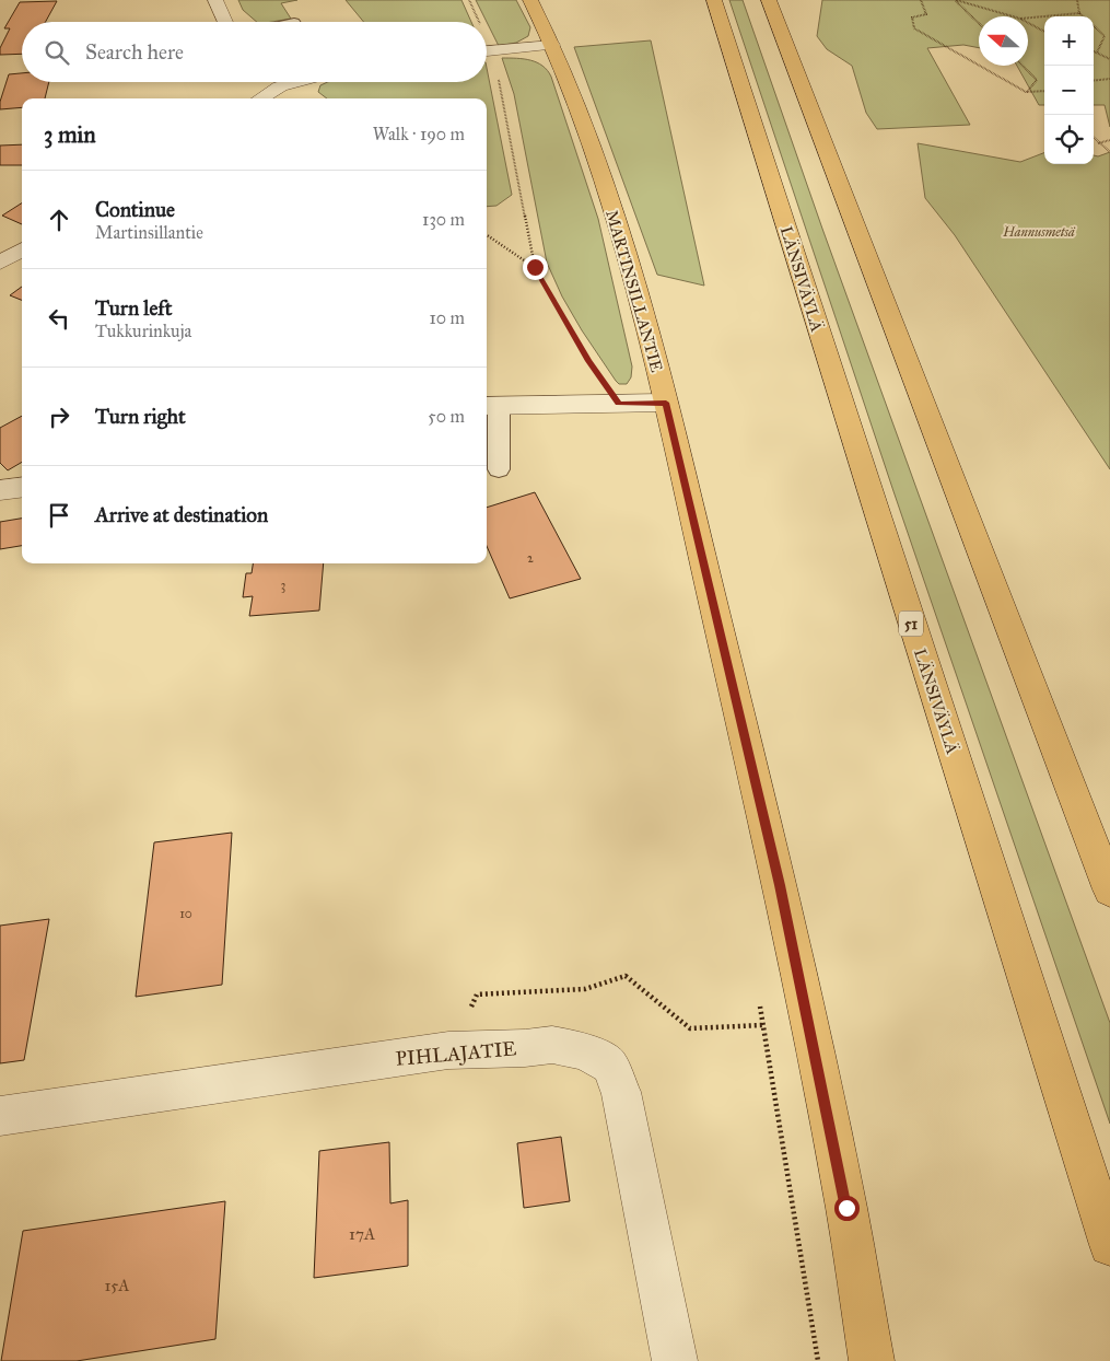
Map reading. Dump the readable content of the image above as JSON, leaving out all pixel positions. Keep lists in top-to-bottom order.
{
  "streets": {
    "main road": ["LÄNSIVÄYLÄ", "MARTINSILLANTIE", "51"],
    "street": ["PIHLAJATIE"]
  },
  "parks": ["Hannusmetsä"],
  "house_numbers": [
    "2",
    "3",
    "10",
    "17A",
    "15A"
  ],
  "north": "left",
  "page": {
    "map_buttons": ["+", "−"],
    "search": "Search here",
    "heading": ["3 min", "Walk · 190 m"],
    "list": [
      ["Continue", "Martinsillantie", "130 m"],
      ["Turn left", "Tukkurinkuja", "10 m"],
      ["Turn right", "50 m"],
      "Arrive at destination"
    ]
  }
}
